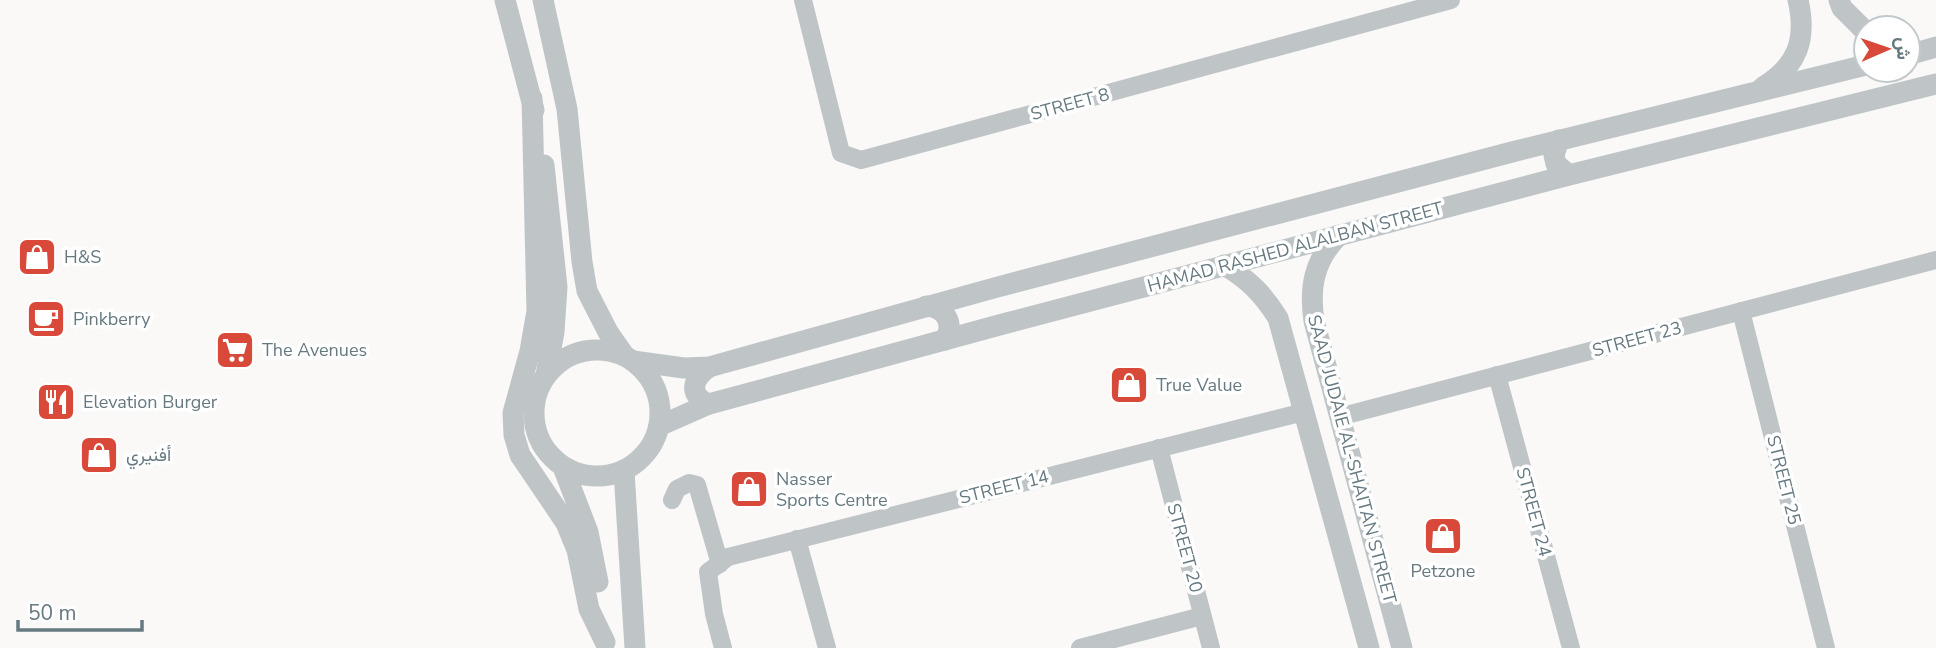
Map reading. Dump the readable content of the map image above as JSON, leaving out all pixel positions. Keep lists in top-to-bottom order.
{
  "streets": {
    "street": [
      "STREET 8",
      "HAMAD RASHED ALALBAN STREET",
      "STREET 23",
      "SAAD JUDAIE AL-SHAITAN STREET",
      "STREET 25",
      "STREET 14",
      "STREET 24",
      "STREET 20"
    ]
  },
  "crossings": [
    ["HAMAD RASHED ALALBAN STREET", "SAAD JUDAIE AL-SHAITAN STREET"],
    ["STREET 23", "SAAD JUDAIE AL-SHAITAN STREET"],
    ["STREET 23", "STREET 25"],
    ["STREET 23", "STREET 24"],
    ["SAAD JUDAIE AL-SHAITAN STREET", "STREET 14"],
    ["STREET 14", "STREET 20"]
  ],
  "places": {
    "shop": [
      "H&S",
      "True Value",
      "أفنيري",
      "Nasser Sports Centre",
      "Petzone"
    ],
    "cafe": ["Pinkberry"],
    "supermarket": ["The Avenues"],
    "restaurant": ["Elevation Burger"]
  },
  "scale_bar": "50 m",
  "north": "right"
}
